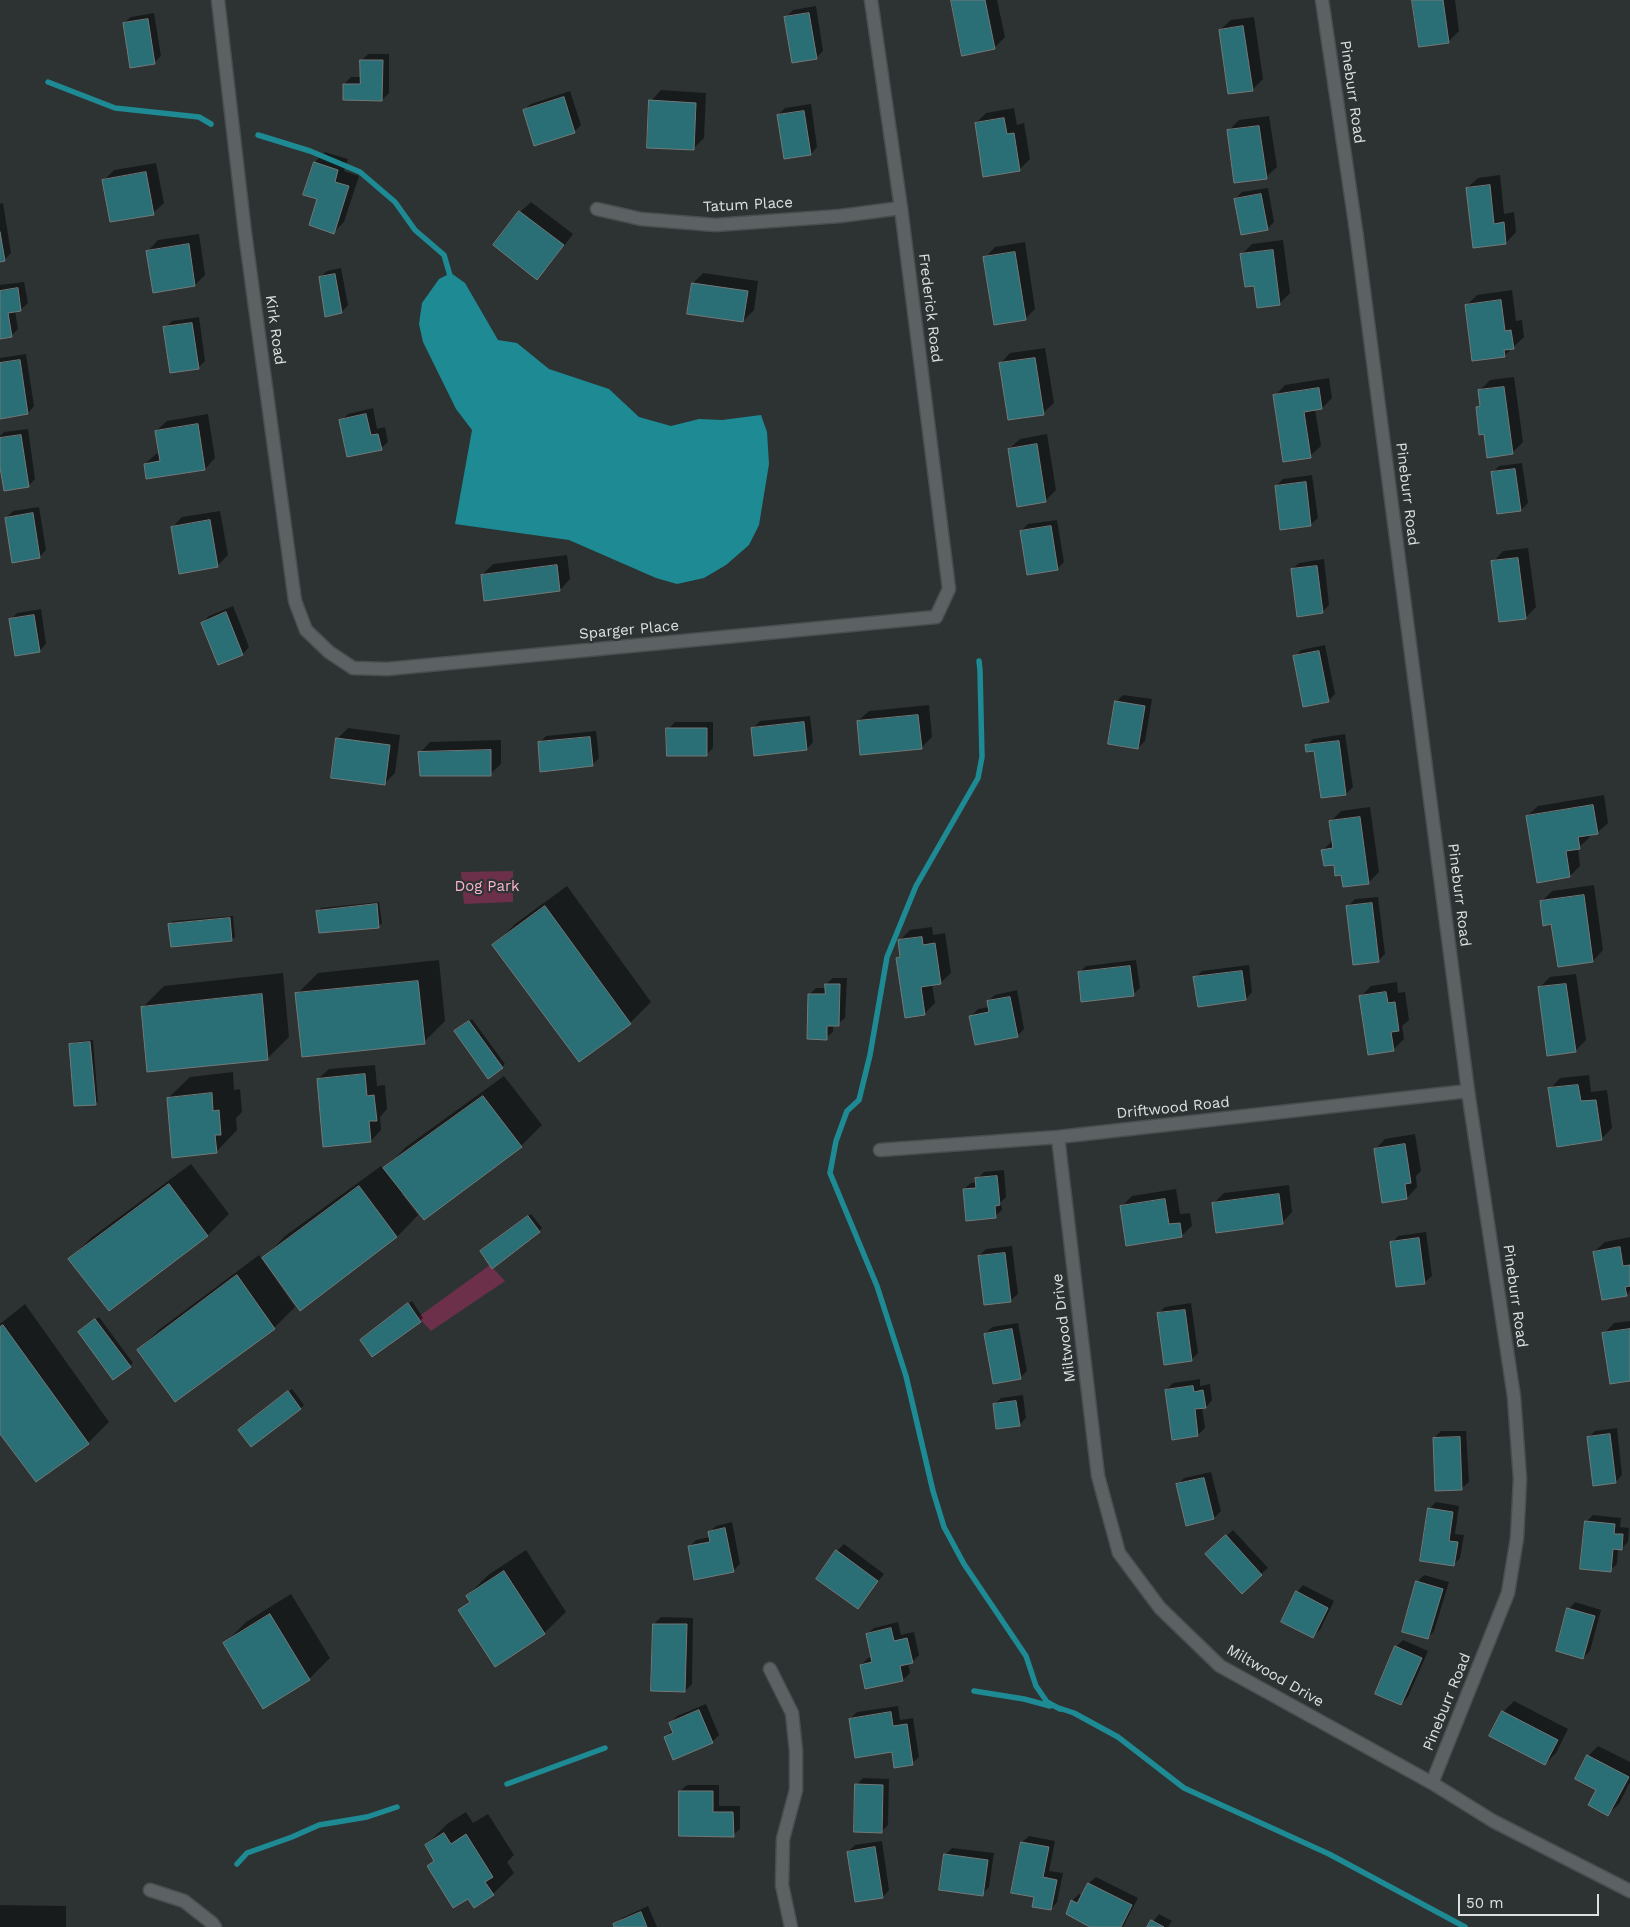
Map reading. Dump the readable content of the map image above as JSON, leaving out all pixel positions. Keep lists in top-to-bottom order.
{
  "streets": {
    "street": [
      "Pineburr Road",
      "Tatum Place",
      "Frederick Road",
      "Kirk Road",
      "Sparger Place",
      "Driftwood Road",
      "Miltwood Drive"
    ]
  },
  "crossings": [
    ["Pineburr Road", "Driftwood Road"],
    ["Pineburr Road", "Miltwood Drive"],
    ["Tatum Place", "Frederick Road"],
    ["Frederick Road", "Sparger Place"],
    ["Kirk Road", "Sparger Place"],
    ["Driftwood Road", "Miltwood Drive"]
  ],
  "parks": ["Dog Park"],
  "scale_bar": "50 m"
}
